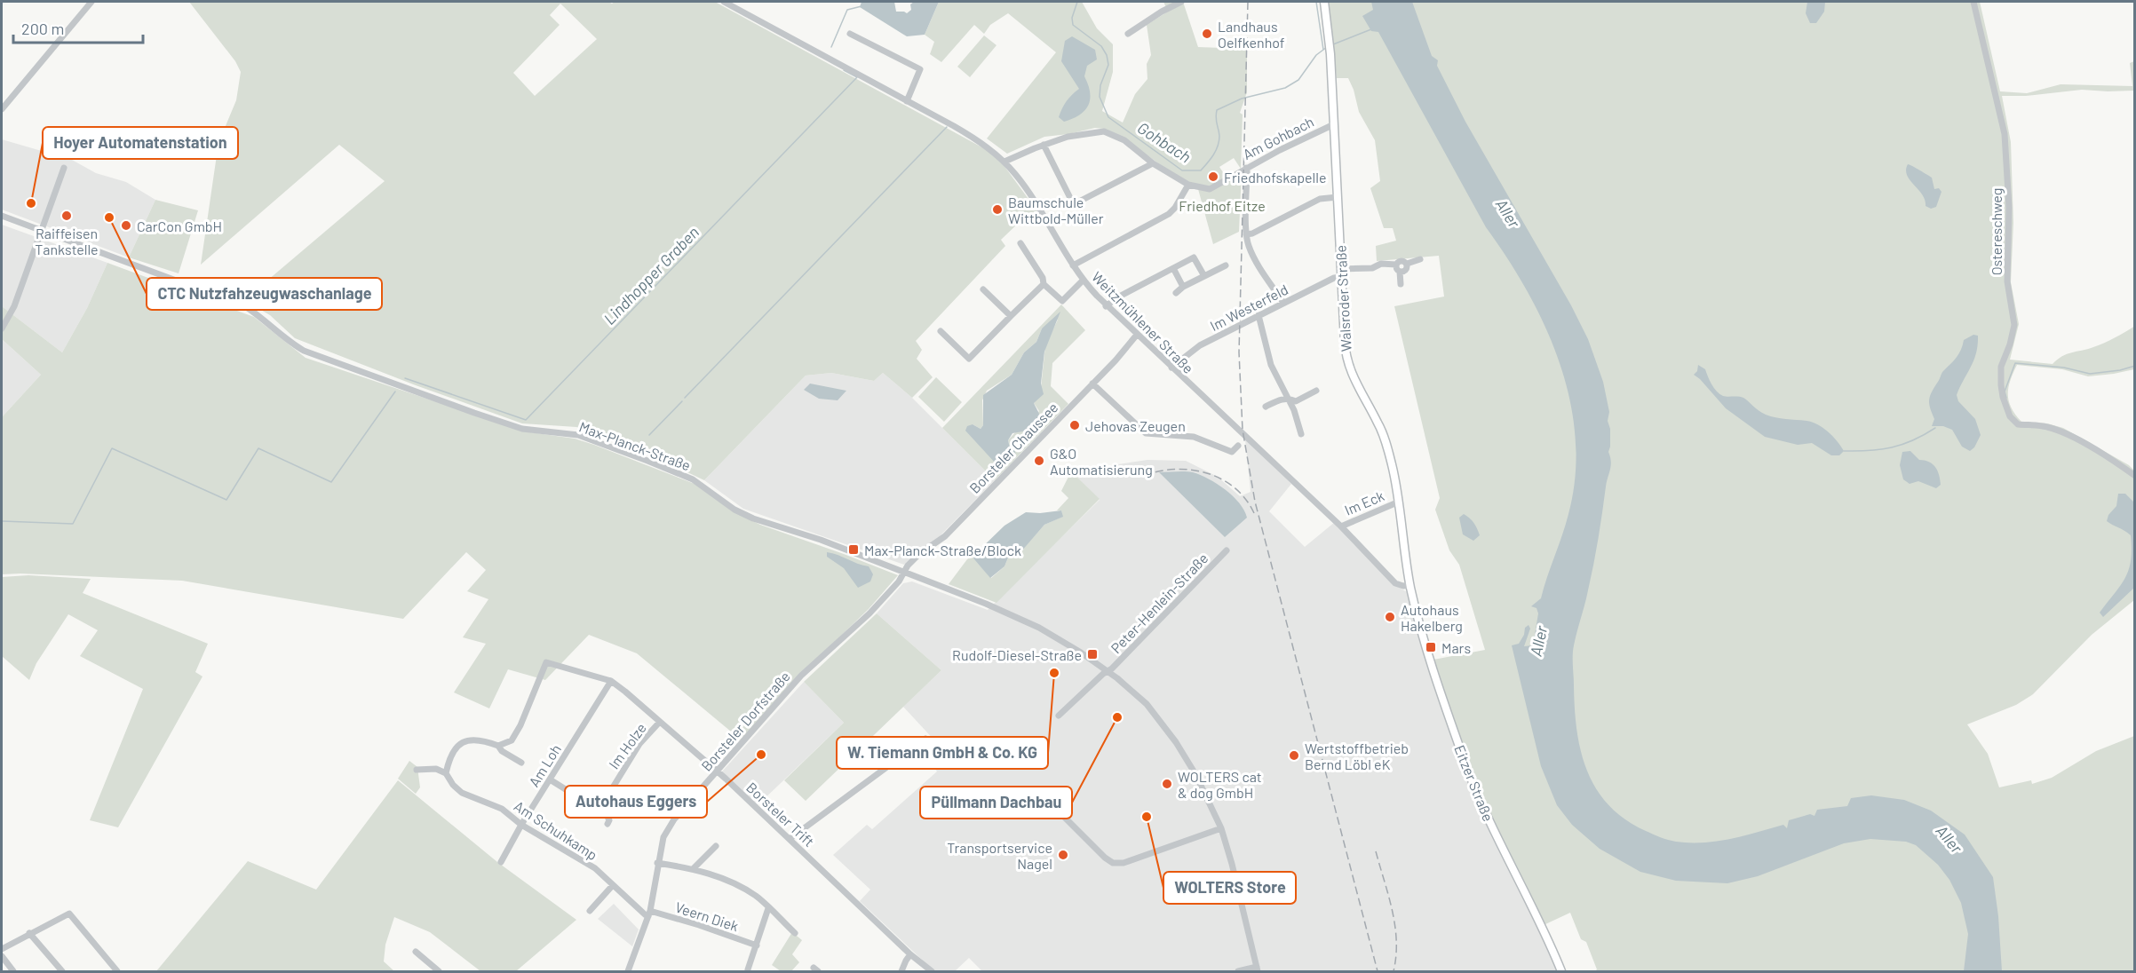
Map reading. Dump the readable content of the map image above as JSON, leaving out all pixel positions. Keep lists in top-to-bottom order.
{
  "streets": {
    "main road": ["Walsroder Straße", "Eitzer Straße"],
    "street": [
      "Am Gohbach",
      "Ostereschweg",
      "Im Westerfeld",
      "Weitzmühlener Straße",
      "Max-Planck-Straße",
      "Borsteler Chaussee",
      "Im Eck",
      "Peter-Henlein-Straße",
      "Borsteler Dorfstraße",
      "Im Holze",
      "Am Loh",
      "Borsteler Trift",
      "Am Schuhkamp",
      "Veern Diek"
    ]
  },
  "crossings": [
    ["Am Gohbach", "Walsroder Straße"],
    ["Am Gohbach", "Weitzmühlener Straße"],
    ["Walsroder Straße", "Im Westerfeld"],
    ["Walsroder Straße", "Weitzmühlener Straße"],
    ["Walsroder Straße", "Im Eck"],
    ["Walsroder Straße", "Eitzer Straße"],
    ["Im Westerfeld", "Weitzmühlener Straße"],
    ["Weitzmühlener Straße", "Borsteler Chaussee"],
    ["Weitzmühlener Straße", "Im Eck"],
    ["Weitzmühlener Straße", "Eitzer Straße"],
    ["Max-Planck-Straße", "Borsteler Chaussee"],
    ["Max-Planck-Straße", "Peter-Henlein-Straße"],
    ["Max-Planck-Straße", "Borsteler Dorfstraße"],
    ["Borsteler Chaussee", "Borsteler Dorfstraße"],
    ["Borsteler Dorfstraße", "Borsteler Trift"],
    ["Borsteler Dorfstraße", "Am Schuhkamp"],
    ["Borsteler Dorfstraße", "Veern Diek"],
    ["Im Holze", "Borsteler Trift"],
    ["Am Loh", "Borsteler Trift"],
    ["Am Loh", "Am Schuhkamp"],
    ["Am Schuhkamp", "Veern Diek"]
  ],
  "water": ["Gohbach", "Aller", "Lindhopper Graben"],
  "parks": ["Friedhof Eitze"],
  "places": {
    "other": [
      "Landhaus Oelfkenhof",
      "Friedhofskapelle",
      "Hoyer Automatenstation",
      "Baumschule Wittbold-Müller",
      "Raiffeisen Tankstelle",
      "CTC Nutzfahzeugwaschanlage",
      "CarCon GmbH",
      "Jehovas Zeugen",
      "G&O Automatisierung",
      "Autohaus Hakelberg",
      "W. Tiemann GmbH & Co. KG",
      "Püllmann Dachbau",
      "Autohaus Eggers",
      "Wertstoffbetrieb Bernd Löbl eK",
      "WOLTERS cat & dog GmbH",
      "WOLTERS Store",
      "Transportservice Nagel"
    ],
    "transit": ["Max-Planck-Straße/Block", "Mars", "Rudolf-Diesel-Straße"]
  },
  "scale_bar": "200 m"
}
